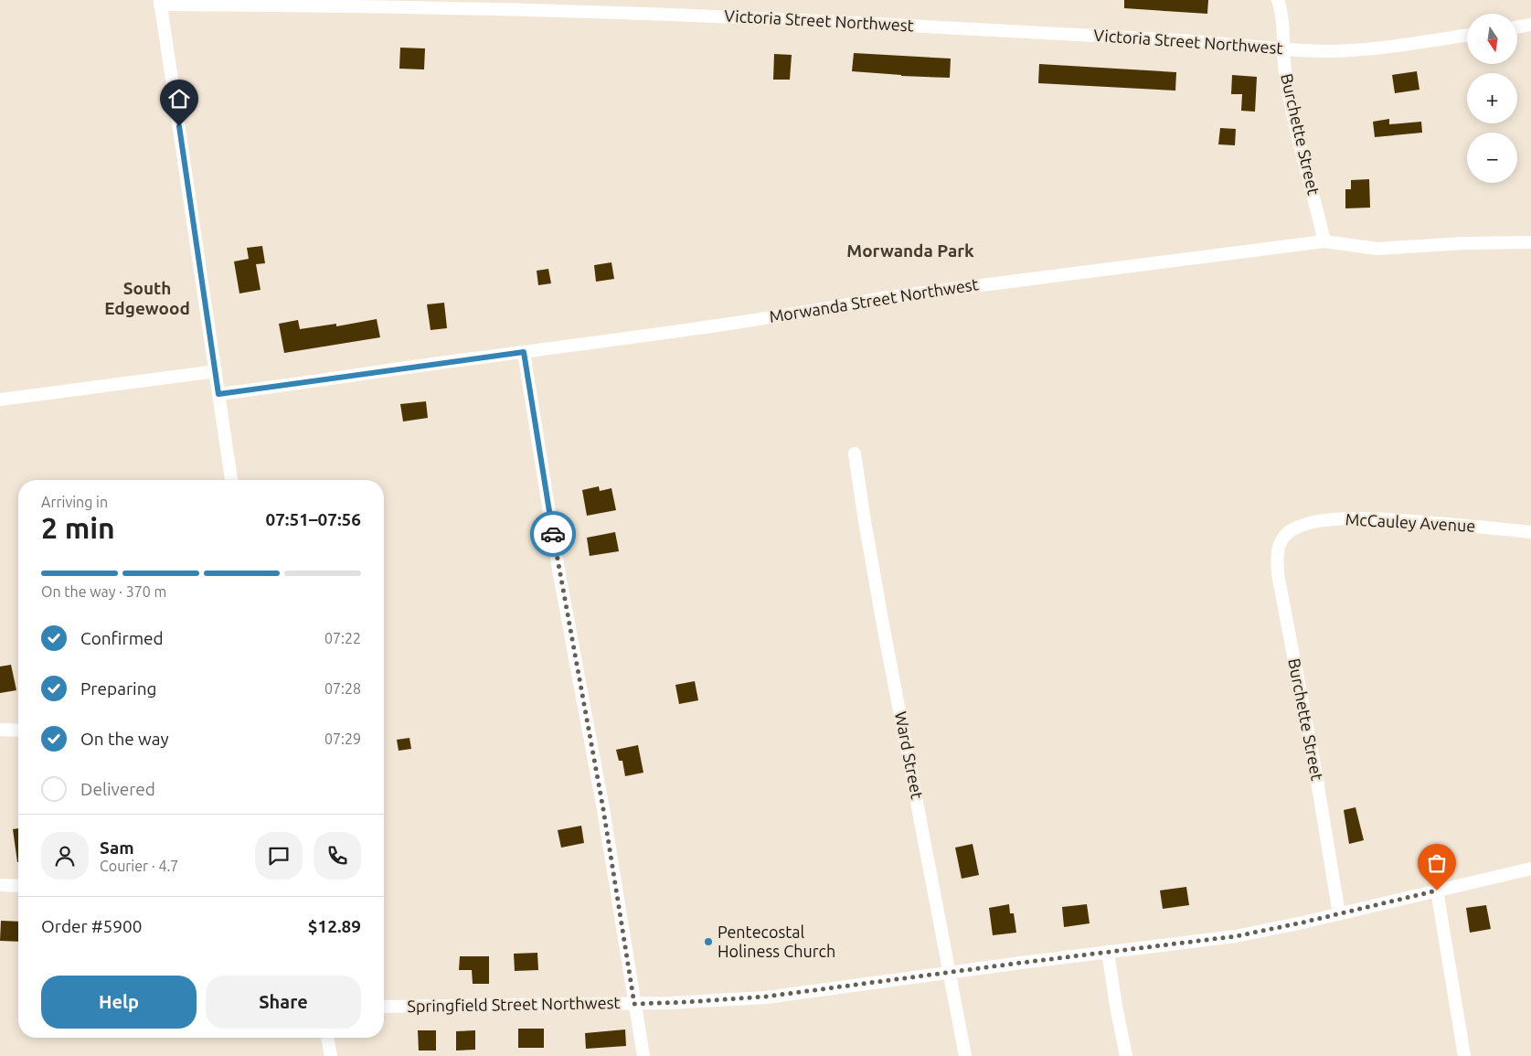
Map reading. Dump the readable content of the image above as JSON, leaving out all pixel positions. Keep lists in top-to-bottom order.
{
  "streets": {
    "street": [
      "Victoria Street Northwest",
      "Burchette Street",
      "Morwanda Street Northwest",
      "McCauley Avenue",
      "Ward Street",
      "Springfield Street Northwest"
    ]
  },
  "crossings": [
    ["Victoria Street Northwest", "Burchette Street"],
    ["Burchette Street", "Morwanda Street Northwest"],
    ["Burchette Street", "McCauley Avenue"],
    ["Burchette Street", "Springfield Street Northwest"],
    ["Ward Street", "Springfield Street Northwest"]
  ],
  "districts": ["Morwanda Park", "South Edgewood"],
  "places": ["Pentecostal Holiness Church"],
  "north": "bottom",
  "page": {
    "map_buttons": ["+", "−"],
    "heading": ["2 min", "Arriving in", "07:51–07:56"],
    "panel": [
      "Sam",
      "Courier · 4.7",
      "Order #5900",
      "$12.89"
    ],
    "bar": "On the way · 370 m",
    "list": [
      ["Confirmed", "07:22"],
      ["Preparing", "07:28"],
      ["On the way", "07:29"],
      "Delivered"
    ],
    "buttons": ["Help", "Share"]
  }
}
